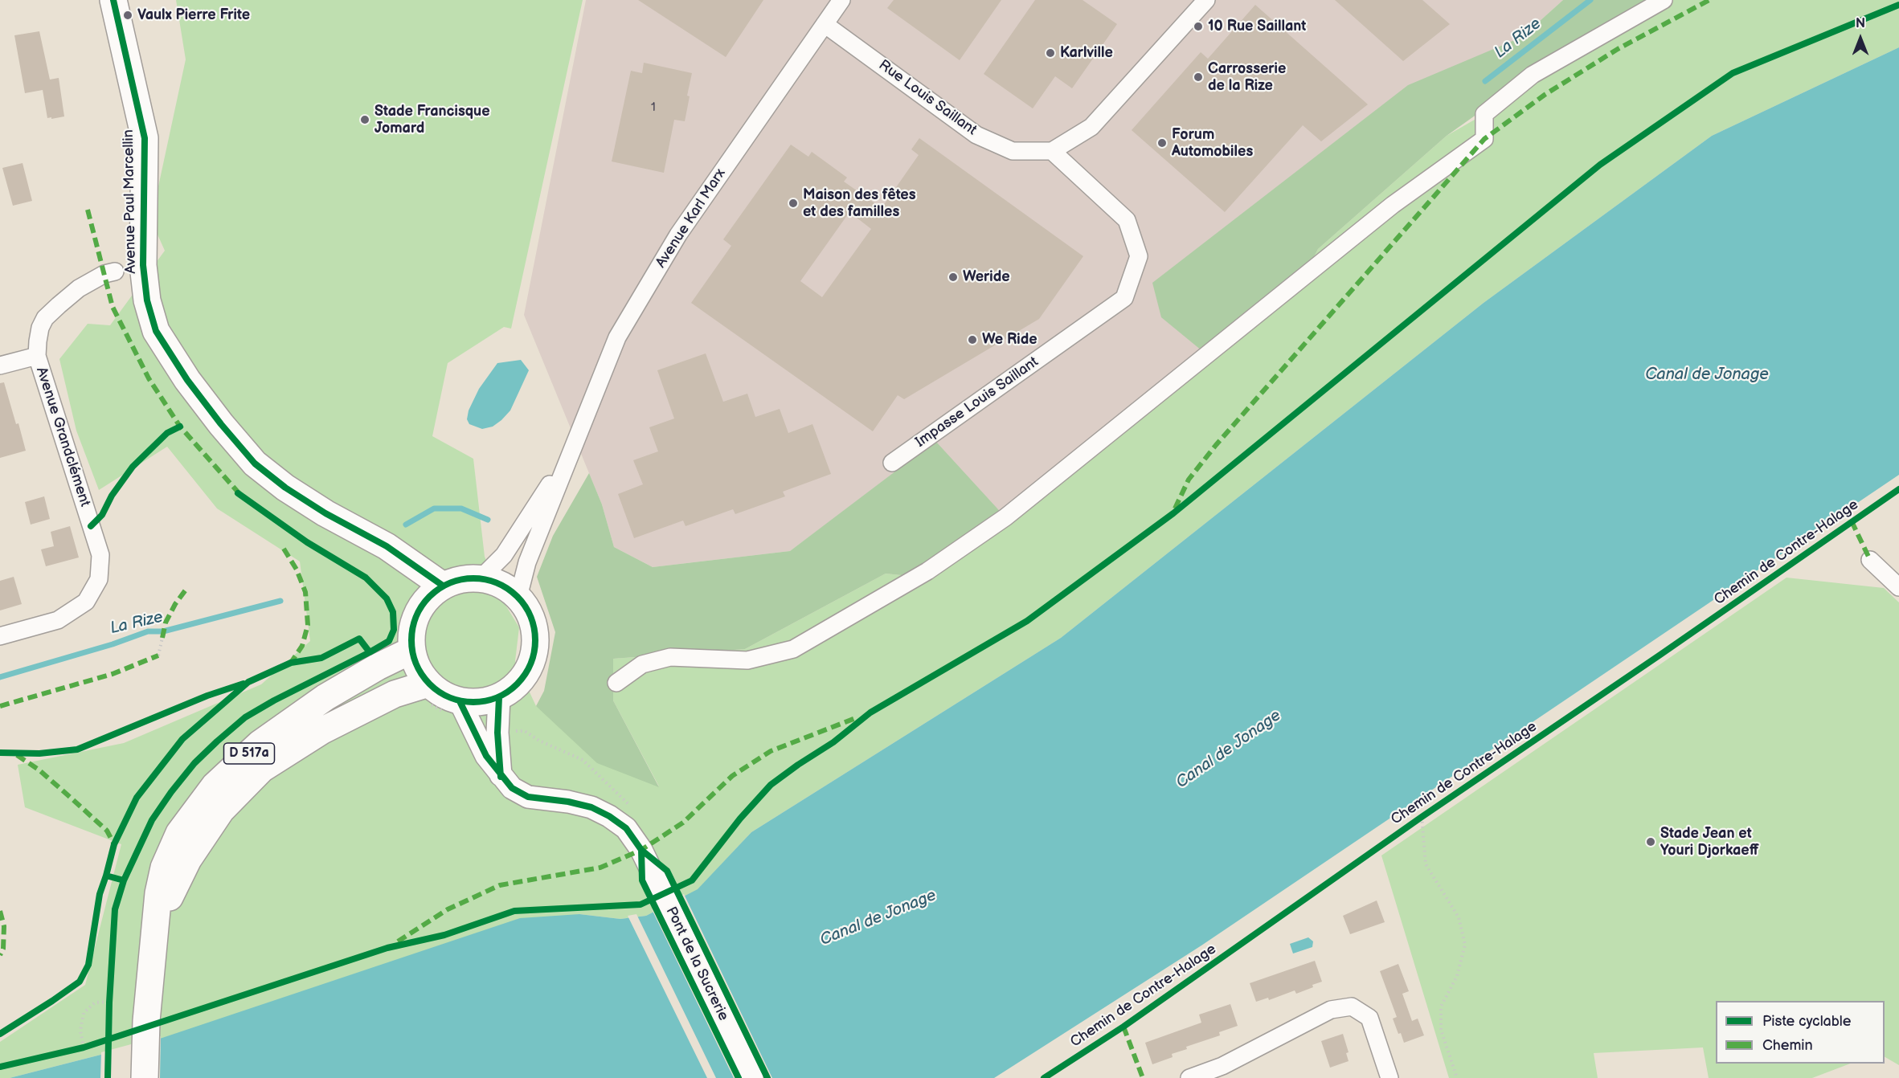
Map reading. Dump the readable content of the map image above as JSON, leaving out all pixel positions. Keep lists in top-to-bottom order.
{
  "streets": {
    "main road": ["Avenue Paul Marcellin", "D 517a"],
    "street": [
      "Rue Louis Saillant",
      "Avenue Karl Marx",
      "Impasse Louis Saillant",
      "Avenue Grandclément",
      "Pont de la Sucrerie"
    ],
    "cycle path": ["Chemin de Contre-Halage"]
  },
  "crossings": [
    ["Rue Louis Saillant", "Avenue Karl Marx"],
    ["Rue Louis Saillant", "Impasse Louis Saillant"],
    ["Avenue Paul Marcellin", "Avenue Karl Marx"],
    ["Avenue Paul Marcellin", "D 517a"],
    ["Avenue Karl Marx", "D 517a"]
  ],
  "water": ["La Rize", "Canal de Jonage"],
  "places": [
    "Vaulx Pierre Frite",
    "10 Rue Saillant",
    "Karlville",
    "Carrosserie de la Rize",
    "Stade Francisque Jomard",
    "Forum Automobiles",
    "Maison des fêtes et des familles",
    "Weride",
    "We Ride",
    "Stade Jean et Youri Djorkaeff"
  ],
  "house_numbers": ["1"],
  "legend": ["Piste cyclable", "Chemin"],
  "north": "top"
}
